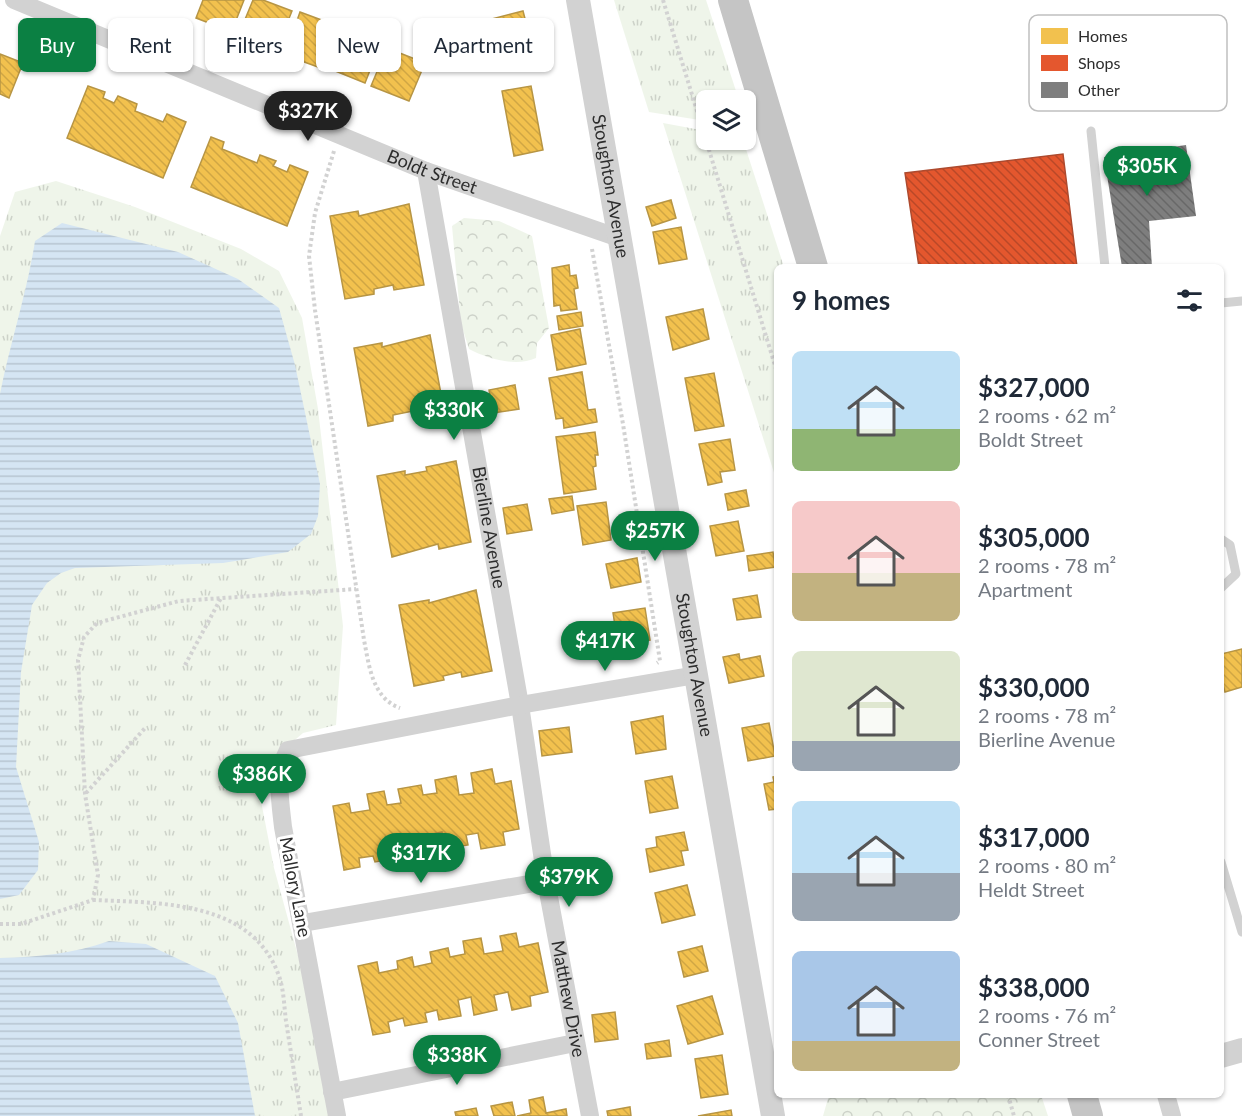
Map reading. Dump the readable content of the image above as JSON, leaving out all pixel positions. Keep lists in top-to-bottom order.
{
  "streets": {
    "street": [
      "Boldt Street",
      "Stoughton Avenue",
      "Bierline Avenue",
      "Mallory Lane",
      "Matthew Drive"
    ]
  },
  "crossings": [
    ["Boldt Street", "Stoughton Avenue"],
    ["Boldt Street", "Bierline Avenue"],
    ["Bierline Avenue", "Mallory Lane"],
    ["Bierline Avenue", "Matthew Drive"],
    ["Mallory Lane", "Matthew Drive"]
  ],
  "legend": ["Homes", "Shops", "Other"],
  "page": {
    "chip": [
      "Buy",
      "Rent",
      "Filters",
      "New",
      "Apartment"
    ],
    "price": [
      "$327K",
      "$305K",
      "$330K",
      "$257K",
      "$417K",
      "$386K",
      "$317K",
      "$379K",
      "$338K"
    ],
    "heading": "9 homes",
    "list": [
      {
        "name": "$327,000",
        "note": "2 rooms · 62 m² · Boldt Street"
      },
      {
        "name": "$305,000",
        "note": "2 rooms · 78 m² · Apartment"
      },
      {
        "name": "$330,000",
        "note": "2 rooms · 78 m² · Bierline Avenue"
      },
      {
        "name": "$317,000",
        "note": "2 rooms · 80 m² · Heldt Street"
      },
      {
        "name": "$338,000",
        "note": "2 rooms · 76 m² · Conner Street"
      }
    ]
  }
}
